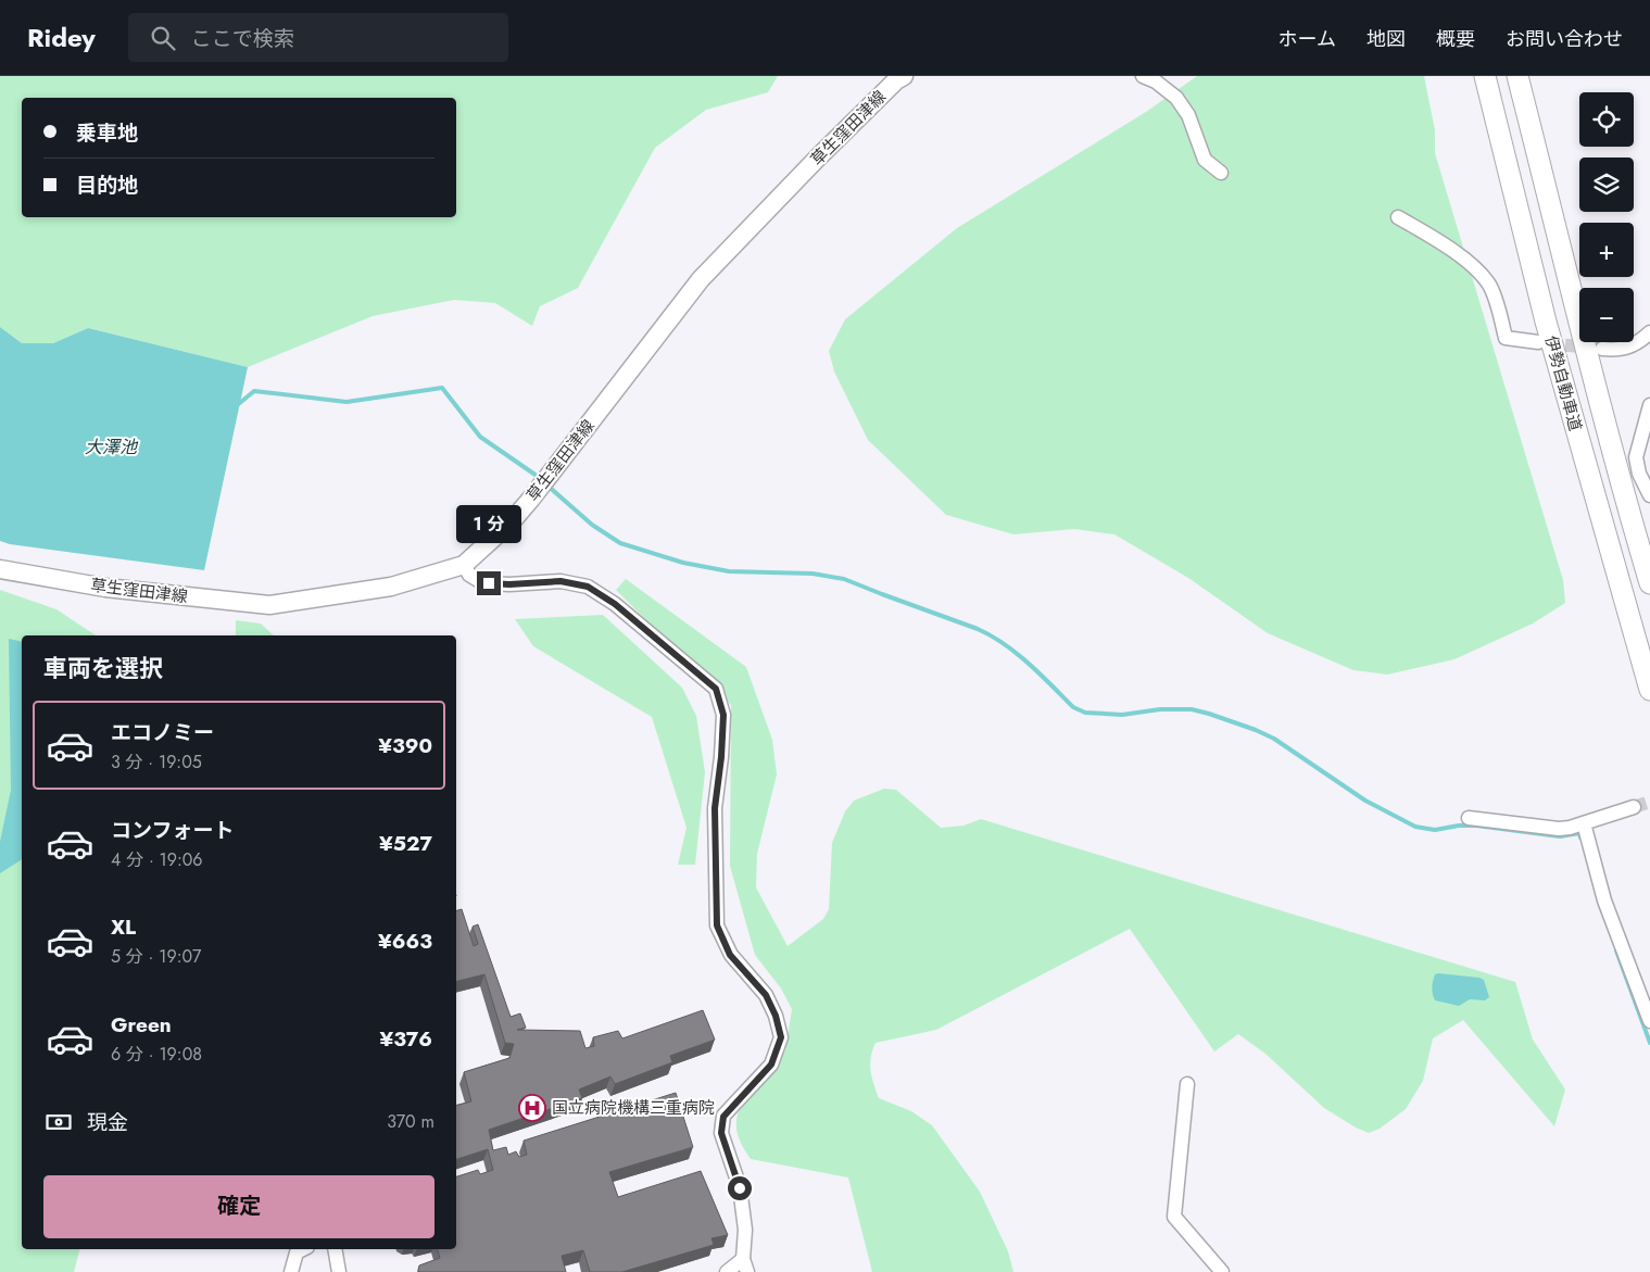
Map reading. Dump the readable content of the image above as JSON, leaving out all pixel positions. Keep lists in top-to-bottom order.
{
  "streets": {
    "highway": ["伊勢自動車道"],
    "main road": ["草生窪田津線"]
  },
  "water": ["大澤池"],
  "places": {
    "hospital": ["国立病院機構三重病院"]
  },
  "page": {
    "header": "Ridey",
    "search": "ここで検索",
    "nav": [
      "ホーム",
      "地図",
      "概要",
      "お問い合わせ"
    ],
    "map_buttons": ["+", "−"],
    "banner": ["乗車地", "目的地"],
    "bubble": "1 分",
    "heading": "車両を選択",
    "list": [
      {
        "name": "エコノミー",
        "note": "3 分 · 19:05",
        "value": "¥390"
      },
      {
        "name": "コンフォート",
        "note": "4 分 · 19:06",
        "value": "¥527"
      },
      {
        "name": "XL",
        "note": "5 分 · 19:07",
        "value": "¥663"
      },
      {
        "name": "Green",
        "note": "6 分 · 19:08",
        "value": "¥376"
      }
    ],
    "pay": ["現金", "370 m"],
    "buttons": "確定"
  }
}
